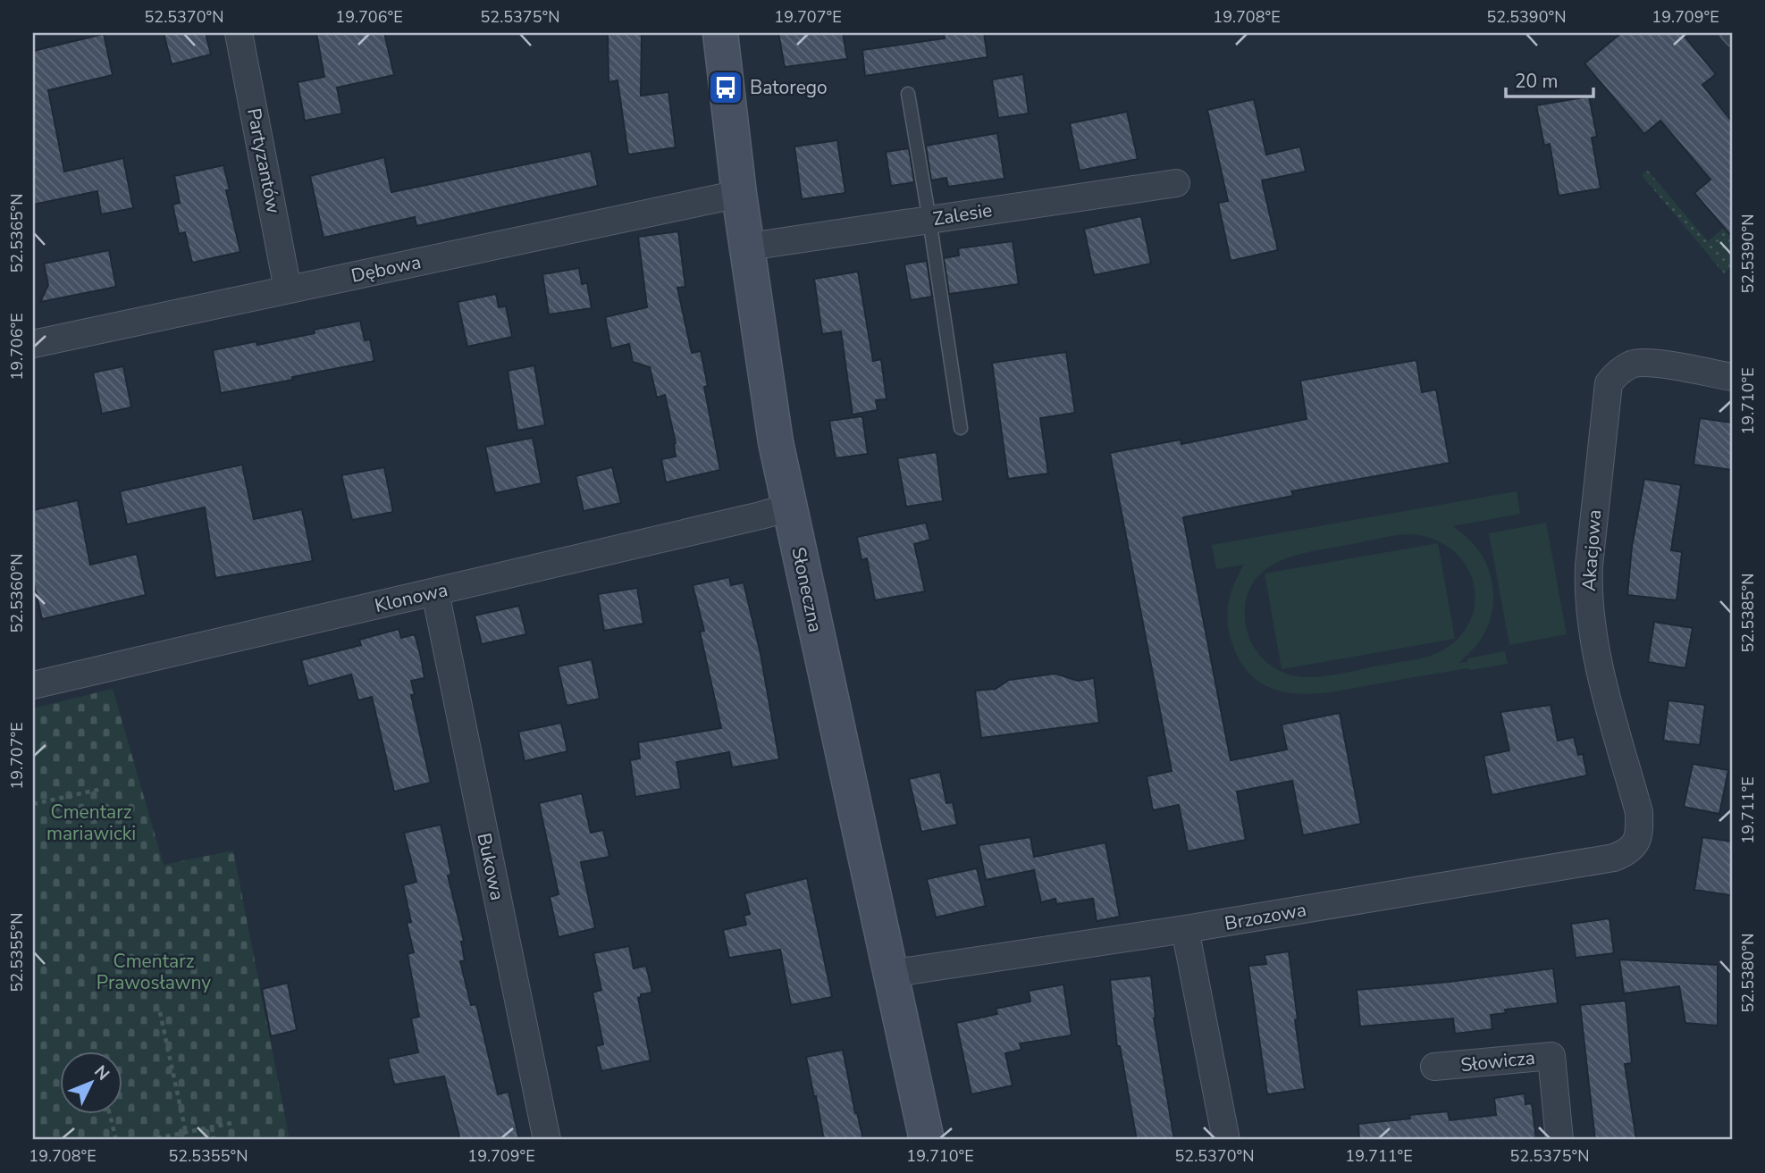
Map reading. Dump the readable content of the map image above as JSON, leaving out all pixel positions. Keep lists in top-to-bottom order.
{
  "streets": {
    "street": [
      "Partyzantów",
      "Zalesie",
      "Dębowa",
      "Akacjowa",
      "Słoneczna",
      "Klonowa",
      "Bukowa",
      "Brzozowa",
      "Słowicza"
    ]
  },
  "crossings": [
    ["Partyzantów", "Dębowa"],
    ["Zalesie", "Słoneczna"],
    ["Dębowa", "Słoneczna"],
    ["Akacjowa", "Brzozowa"],
    ["Słoneczna", "Klonowa"],
    ["Słoneczna", "Brzozowa"],
    ["Klonowa", "Bukowa"]
  ],
  "parks": ["Cmentarz mariawicki", "Cmentarz Prawosławny"],
  "places": {
    "bus stop": ["Batorego"]
  },
  "scale_bar": "20 m",
  "north": "top right",
  "coordinates": [
    "52.5370°N",
    "19.706°E",
    "52.5375°N",
    "19.707°E",
    "19.708°E",
    "52.5390°N",
    "19.709°E",
    "52.5365°N",
    "19.710°E",
    "52.5360°N",
    "52.5385°N",
    "19.711°E",
    "52.5355°N",
    "52.5380°N"
  ]
}
